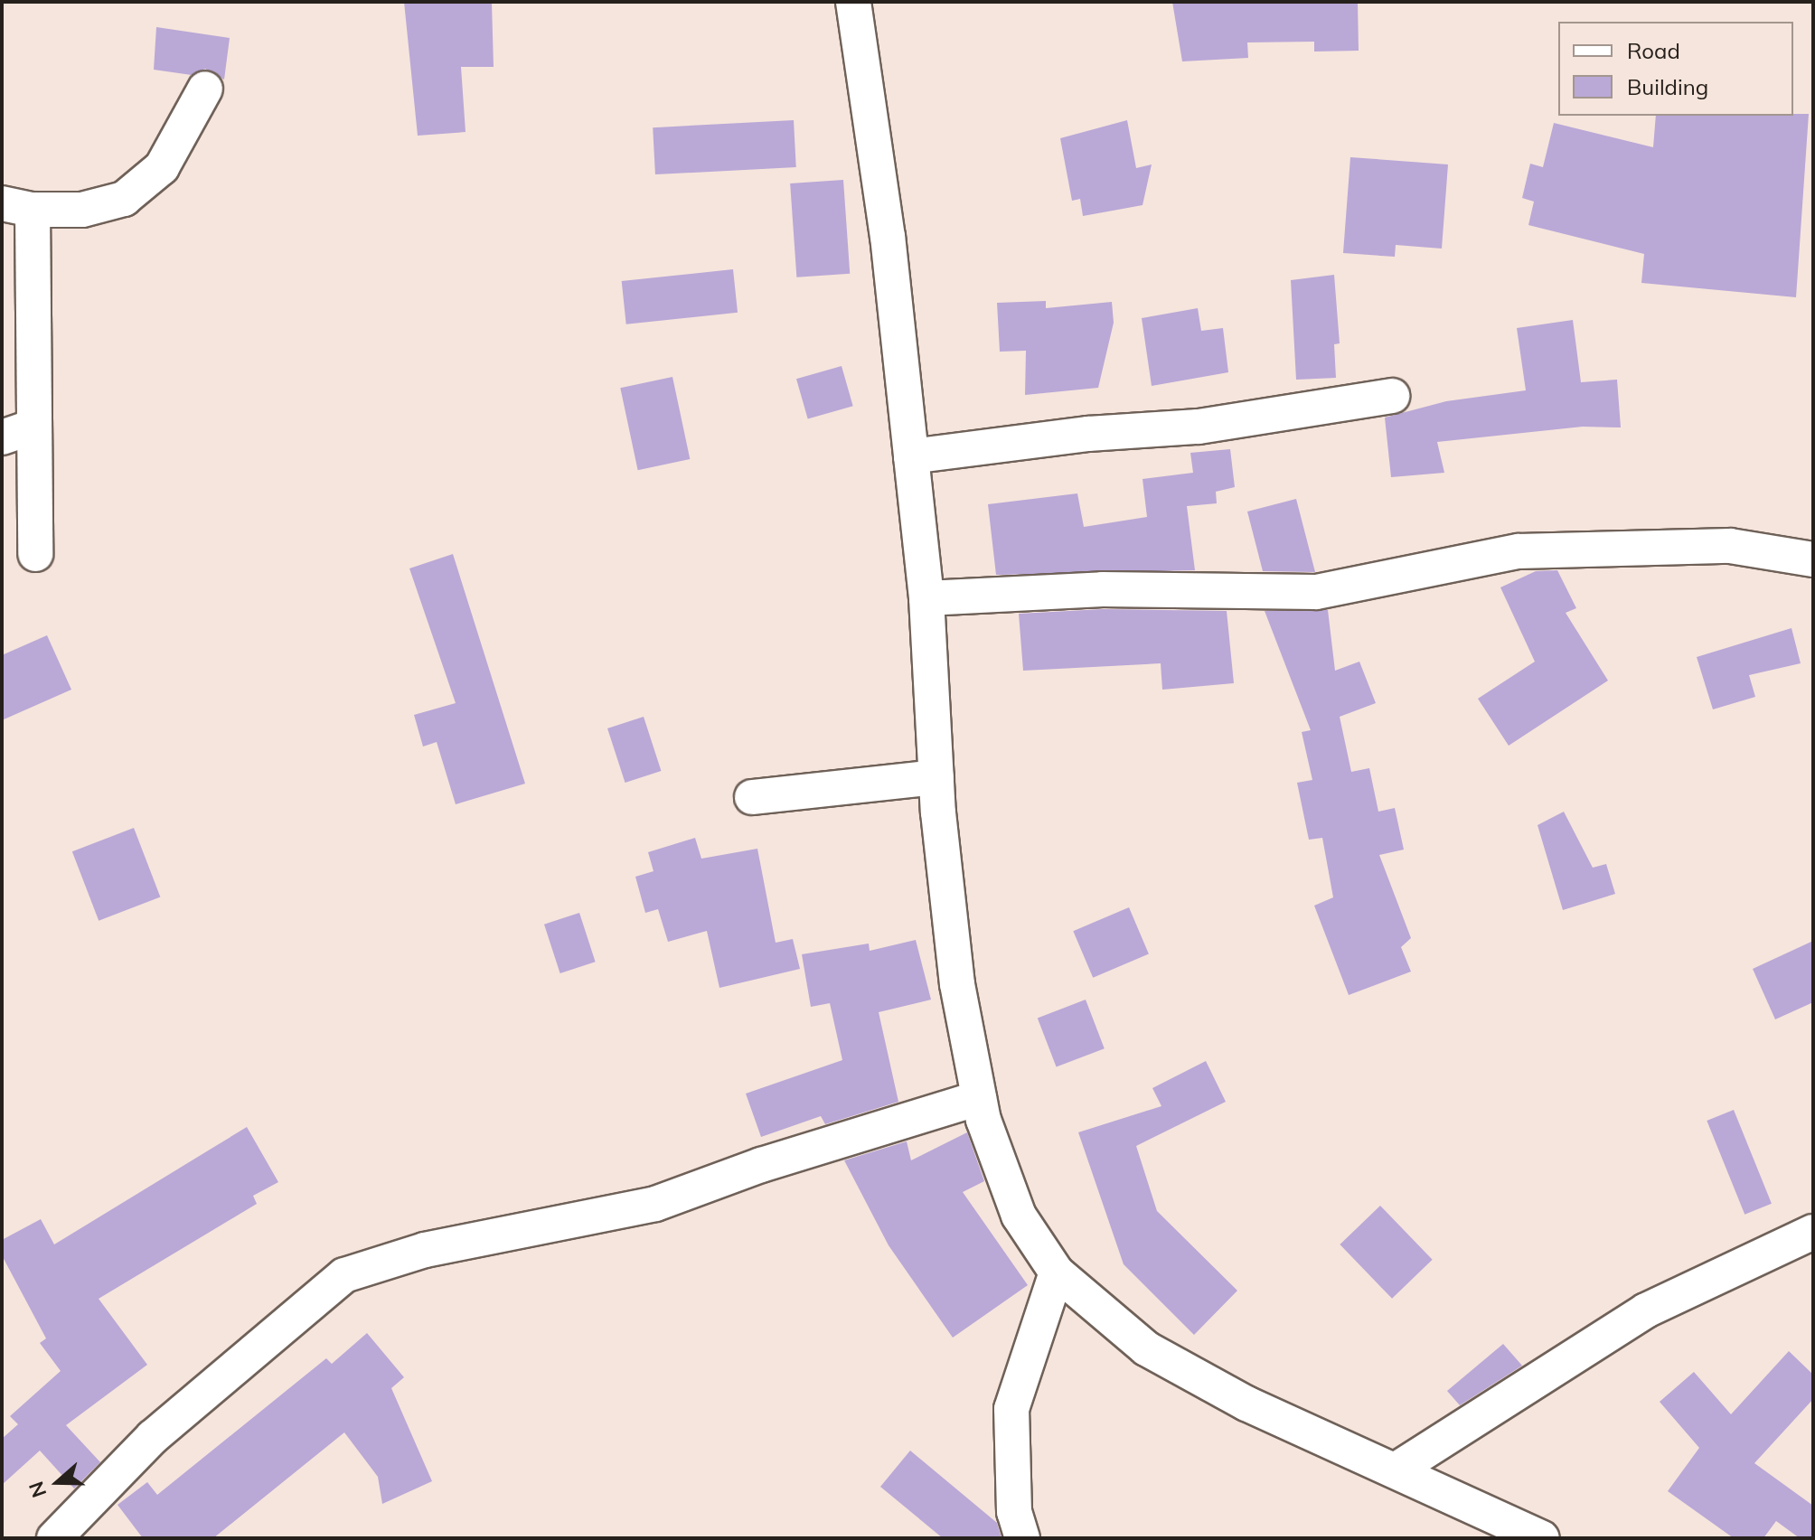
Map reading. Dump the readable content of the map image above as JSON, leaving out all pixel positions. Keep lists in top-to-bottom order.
{
  "legend": ["Road", "Building"],
  "north": "left"
}
